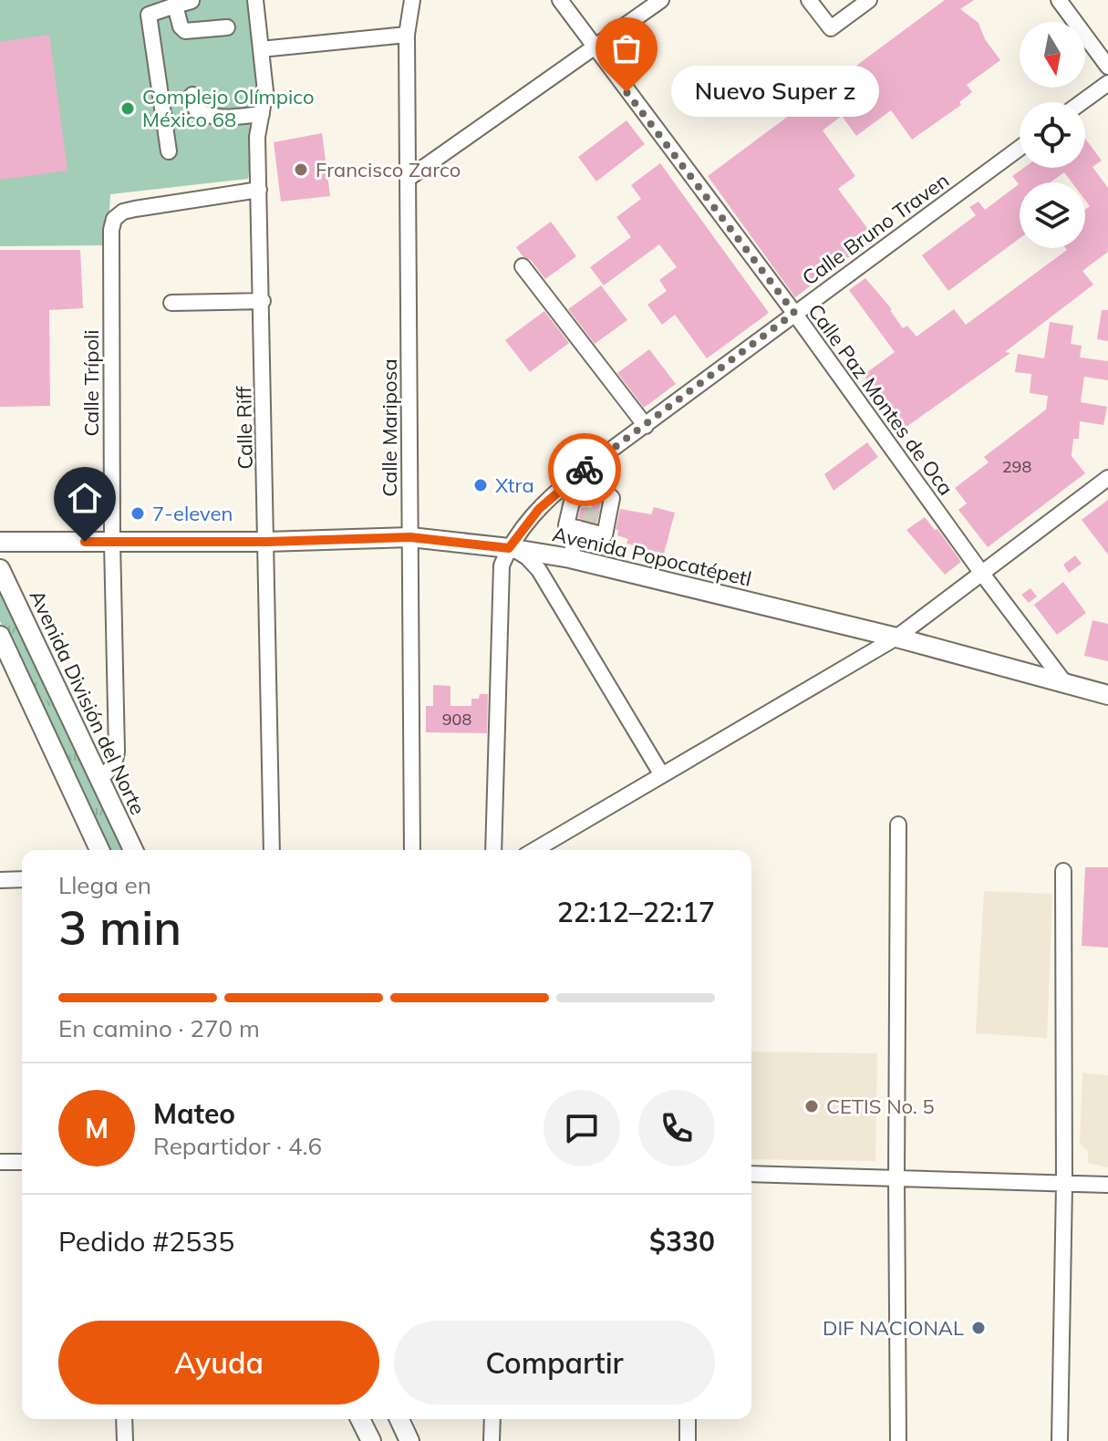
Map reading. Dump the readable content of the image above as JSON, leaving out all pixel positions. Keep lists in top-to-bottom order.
{
  "streets": {
    "main road": ["Avenida Popocatépetl", "Avenida División del Norte"],
    "street": [
      "Calle Bruno Traven",
      "Calle Trípoli",
      "Calle Paz Montes de Oca",
      "Calle Riff",
      "Calle Mariposa"
    ]
  },
  "crossings": [
    ["Calle Bruno Traven", "Calle Paz Montes de Oca"],
    ["Calle Bruno Traven", "Avenida Popocatépetl"],
    ["Calle Trípoli", "Calle Riff"],
    ["Calle Trípoli", "Avenida Popocatépetl"],
    ["Calle Trípoli", "Avenida División del Norte"],
    ["Calle Paz Montes de Oca", "Avenida Popocatépetl"],
    ["Calle Riff", "Avenida Popocatépetl"],
    ["Calle Mariposa", "Avenida Popocatépetl"]
  ],
  "places": [
    "Nuevo Super z",
    "Complejo Olímpico México 68",
    "Francisco Zarco",
    "Xtra",
    "7-eleven",
    "CETIS No. 5",
    "DIF NACIONAL"
  ],
  "house_numbers": ["298", "908"],
  "north": "bottom",
  "page": {
    "bubble": "Nuevo Super z",
    "heading": ["3 min", "Llega en", "22:12–22:17"],
    "panel": [
      "Mateo",
      "Repartidor · 4.6",
      "Pedido #2535",
      "$330"
    ],
    "bar": "En camino · 270 m",
    "round": "M",
    "buttons": ["Ayuda", "Compartir"]
  }
}
